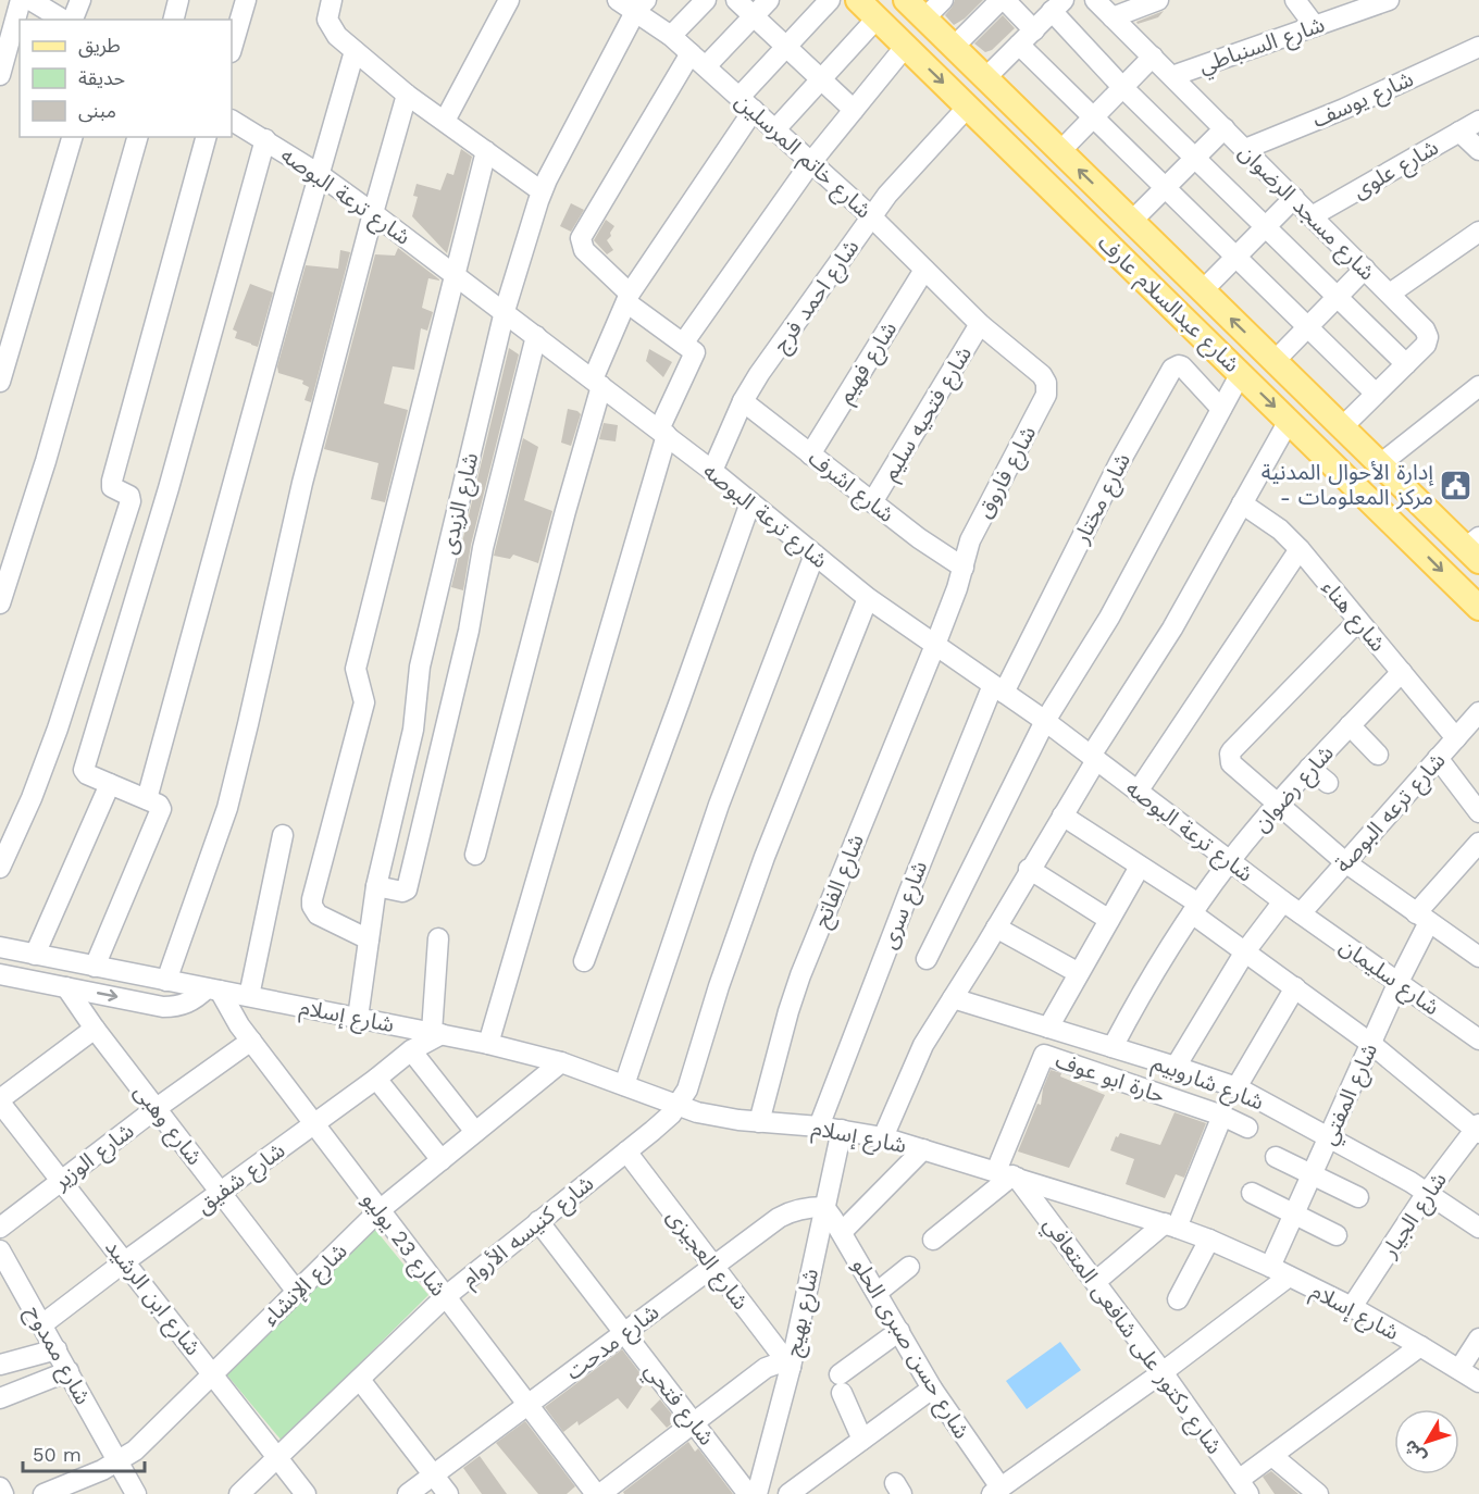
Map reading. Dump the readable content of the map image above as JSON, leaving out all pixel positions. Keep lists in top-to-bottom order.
{
  "streets": {
    "main road": ["شارع عبدالسلام عارف"],
    "street": [
      "شارع السنباطي",
      "شارع يوسف",
      "شارع خاتم المرسلين",
      "شارع علوى",
      "شارع ترعة البوصه",
      "شارع مسجد الرضوان",
      "شارع احمد فرج",
      "شارع فهيم",
      "شارع فتحيه سليم",
      "شارع فاروق",
      "شارع اشرف",
      "شارع مختار",
      "شارع الزيدى",
      "شارع هناء",
      "شارع رضوان",
      "شارع ترعه البوصة",
      "شارع الفاتح",
      "شارع سرى",
      "شارع سليمان",
      "شارع إسلام",
      "حارة ابو عوف",
      "شارع شاروبيم",
      "شارع المفتي",
      "شارع وهبى",
      "شارع الوزير",
      "شارع شفيق",
      "شارع الجيار",
      "شارع كنيسه الأروام",
      "شارع 23 يوليو",
      "شارع العجيزى",
      "شارع الإنشاء",
      "شارع ابن الرشيد",
      "شارع بهيج",
      "شارع دكتور على شافعى المتعافي",
      "شارع مدحت",
      "شارع حسن صبرى الحلو",
      "شارع ممدوح",
      "شارع فتحي"
    ]
  },
  "crossings": [
    ["شارع السنباطي", "شارع مسجد الرضوان"],
    ["شارع يوسف", "شارع مسجد الرضوان"],
    ["شارع خاتم المرسلين", "شارع احمد فرج"],
    ["شارع خاتم المرسلين", "شارع فهيم"],
    ["شارع خاتم المرسلين", "شارع فتحيه سليم"],
    ["شارع خاتم المرسلين", "شارع فاروق"],
    ["شارع خاتم المرسلين", "شارع الزيدى"],
    ["شارع علوى", "شارع مسجد الرضوان"],
    ["شارع ترعة البوصه", "شارع احمد فرج"],
    ["شارع ترعة البوصه", "شارع فاروق"],
    ["شارع ترعة البوصه", "شارع مختار"],
    ["شارع ترعة البوصه", "شارع الزيدى"],
    ["شارع ترعة البوصه", "شارع رضوان"],
    ["شارع ترعة البوصه", "شارع ترعه البوصة"],
    ["شارع ترعة البوصه", "شارع الفاتح"],
    ["شارع ترعة البوصه", "شارع سرى"],
    ["شارع ترعة البوصه", "شارع سليمان"],
    ["شارع مسجد الرضوان", "شارع عبدالسلام عارف"],
    ["شارع احمد فرج", "شارع عبدالسلام عارف"],
    ["شارع احمد فرج", "شارع اشرف"],
    ["شارع فهيم", "شارع اشرف"],
    ["شارع فتحيه سليم", "شارع فاروق"],
    ["شارع فتحيه سليم", "شارع اشرف"],
    ["شارع فاروق", "شارع اشرف"],
    ["شارع فاروق", "شارع الفاتح"],
    ["شارع مختار", "شارع سرى"],
    ["شارع الزيدى", "شارع إسلام"],
    ["شارع هناء", "شارع رضوان"],
    ["شارع هناء", "شارع ترعه البوصة"],
    ["شارع رضوان", "شارع شاروبيم"],
    ["شارع ترعه البوصة", "شارع سليمان"],
    ["شارع الفاتح", "شارع إسلام"],
    ["شارع سرى", "شارع إسلام"],
    ["شارع سليمان", "شارع المفتي"],
    ["شارع إسلام", "حارة ابو عوف"],
    ["شارع إسلام", "شارع المفتي"],
    ["شارع إسلام", "شارع شفيق"],
    ["شارع إسلام", "شارع الجيار"],
    ["شارع إسلام", "شارع كنيسه الأروام"],
    ["شارع إسلام", "شارع 23 يوليو"],
    ["شارع إسلام", "شارع الإنشاء"],
    ["شارع إسلام", "شارع بهيج"],
    ["شارع إسلام", "شارع دكتور على شافعى المتعافي"],
    ["حارة ابو عوف", "شارع دكتور على شافعى المتعافي"],
    ["شارع شاروبيم", "شارع المفتي"],
    ["شارع شاروبيم", "شارع الجيار"],
    ["شارع وهبى", "شارع الوزير"],
    ["شارع وهبى", "شارع شفيق"],
    ["شارع وهبى", "شارع الإنشاء"],
    ["شارع الوزير", "شارع 23 يوليو"],
    ["شارع الوزير", "شارع ابن الرشيد"],
    ["شارع شفيق", "شارع 23 يوليو"],
    ["شارع شفيق", "شارع ابن الرشيد"],
    ["شارع شفيق", "شارع ممدوح"],
    ["شارع كنيسه الأروام", "شارع 23 يوليو"],
    ["شارع كنيسه الأروام", "شارع العجيزى"],
    ["شارع كنيسه الأروام", "شارع ابن الرشيد"],
    ["شارع كنيسه الأروام", "شارع فتحي"],
    ["شارع 23 يوليو", "شارع الإنشاء"],
    ["شارع 23 يوليو", "شارع مدحت"],
    ["شارع العجيزى", "شارع بهيج"],
    ["شارع العجيزى", "شارع مدحت"],
    ["شارع الإنشاء", "شارع ابن الرشيد"],
    ["شارع الإنشاء", "شارع ممدوح"],
    ["شارع بهيج", "شارع مدحت"],
    ["شارع بهيج", "شارع حسن صبرى الحلو"],
    ["شارع مدحت", "شارع حسن صبرى الحلو"],
    ["شارع مدحت", "شارع فتحي"]
  ],
  "places": {
    "public building": ["إدارة الأحوال المدنية - مركز المعلومات"]
  },
  "legend": ["طريق", "حديقة", "مبنى"],
  "scale_bar": "50 m",
  "north": "bottom left"
}
